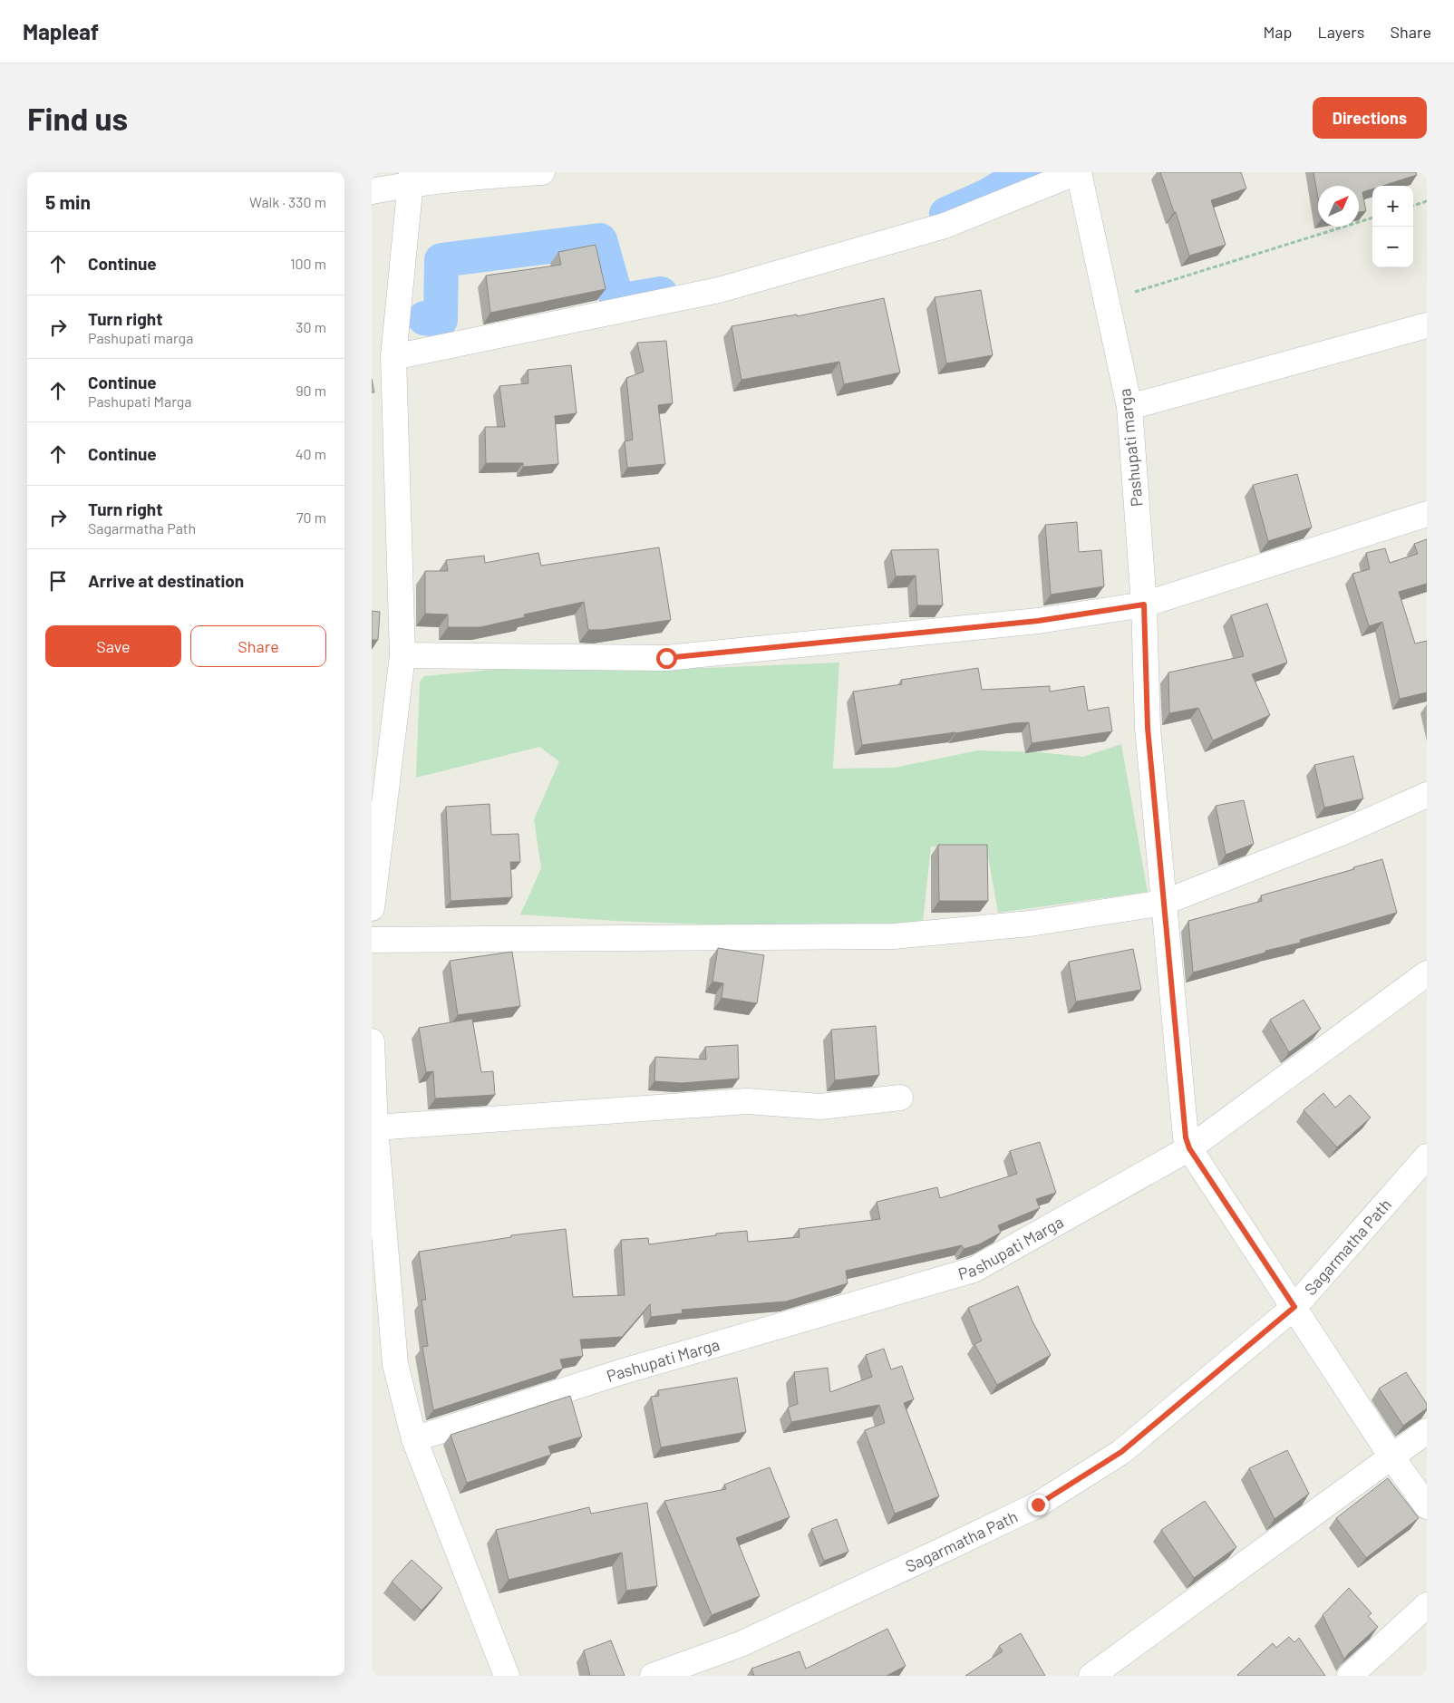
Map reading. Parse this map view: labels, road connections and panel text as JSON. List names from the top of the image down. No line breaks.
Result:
{"streets":{"street":["Pashupati marga","Pashupati Marga","Sagarmatha Path"]},"north":"top right","page":{"header":"Mapleaf","nav":["Map","Layers","Share"],"buttons":["Directions",["Save","Share"]],"title":"Find us","heading":["5 min","Walk · 330 m"],"map_buttons":["+","−"],"list":[["Continue","100 m"],["Turn right","Pashupati marga","30 m"],["Continue","Pashupati Marga","90 m"],["Continue","40 m"],["Turn right","Sagarmatha Path","70 m"],"Arrive at destination"]}}
